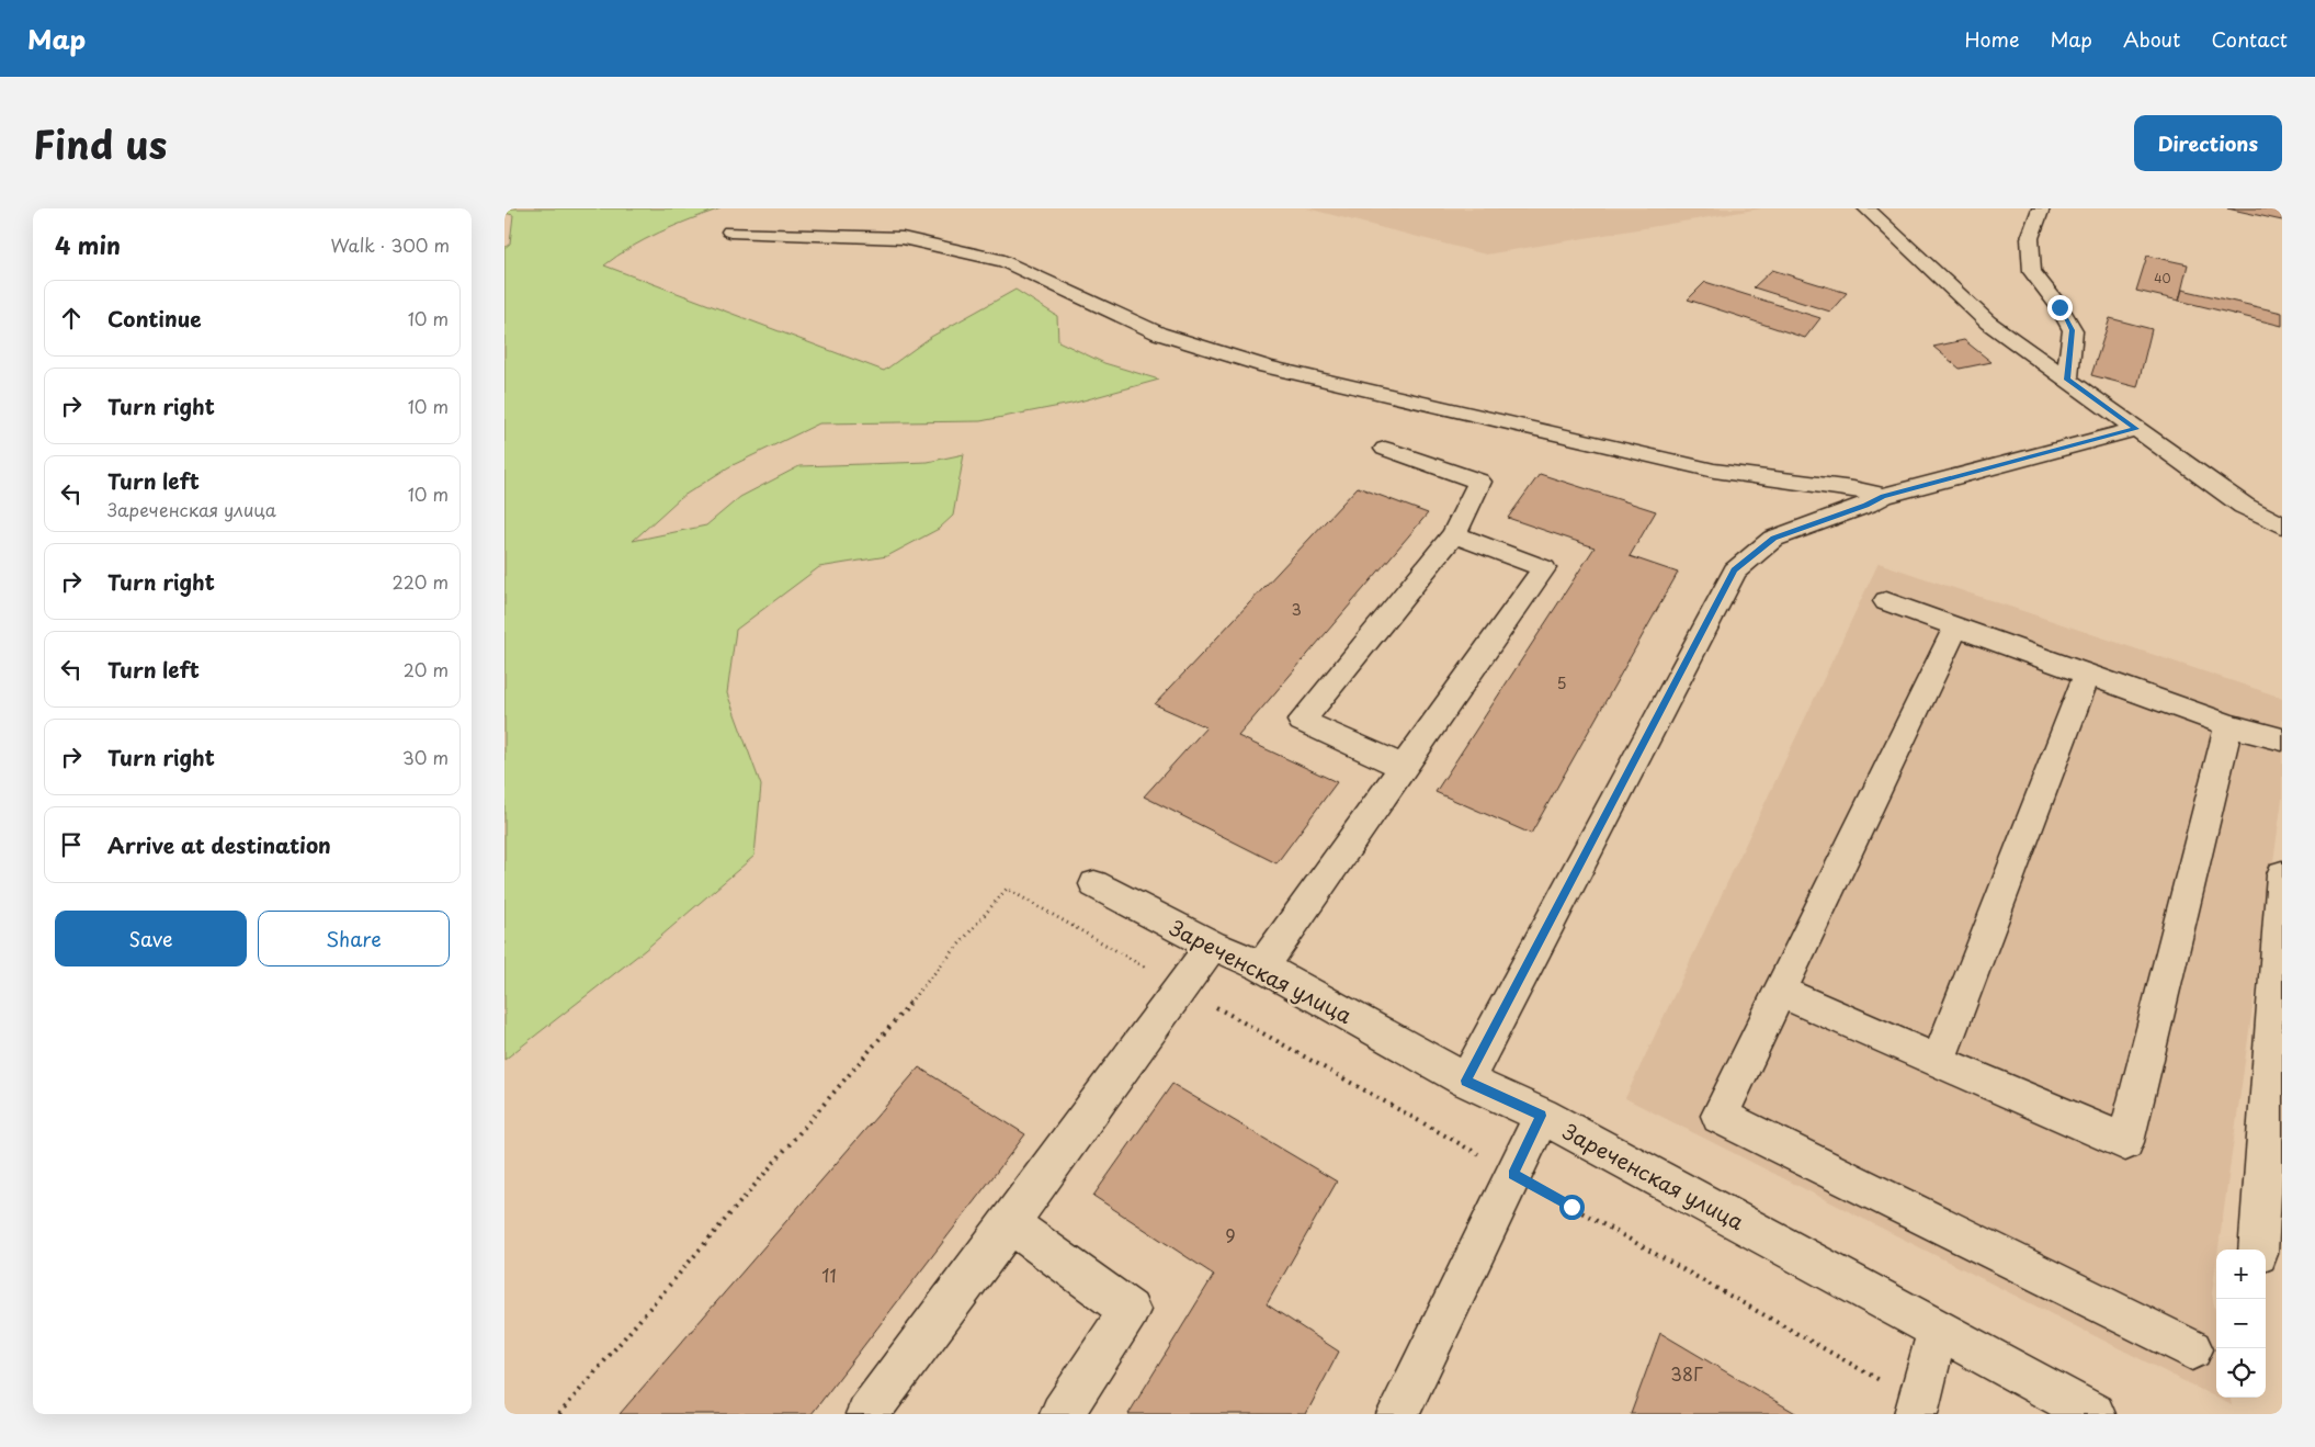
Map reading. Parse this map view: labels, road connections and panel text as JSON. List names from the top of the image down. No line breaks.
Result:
{"streets":{"street":["Зареченская улица"]},"house_numbers":["40","3","5","9","11","38Г"],"page":{"header":"Map","nav":["Home","Map","About","Contact"],"title":"Find us","buttons":["Directions",["Save","Share"]],"heading":["4 min","Walk · 300 m"],"list":[["Continue","10 m"],["Turn right","10 m"],["Turn left","Зареченская улица","10 m"],["Turn right","220 m"],["Turn left","20 m"],["Turn right","30 m"],"Arrive at destination"],"map_buttons":["+","−"]}}
